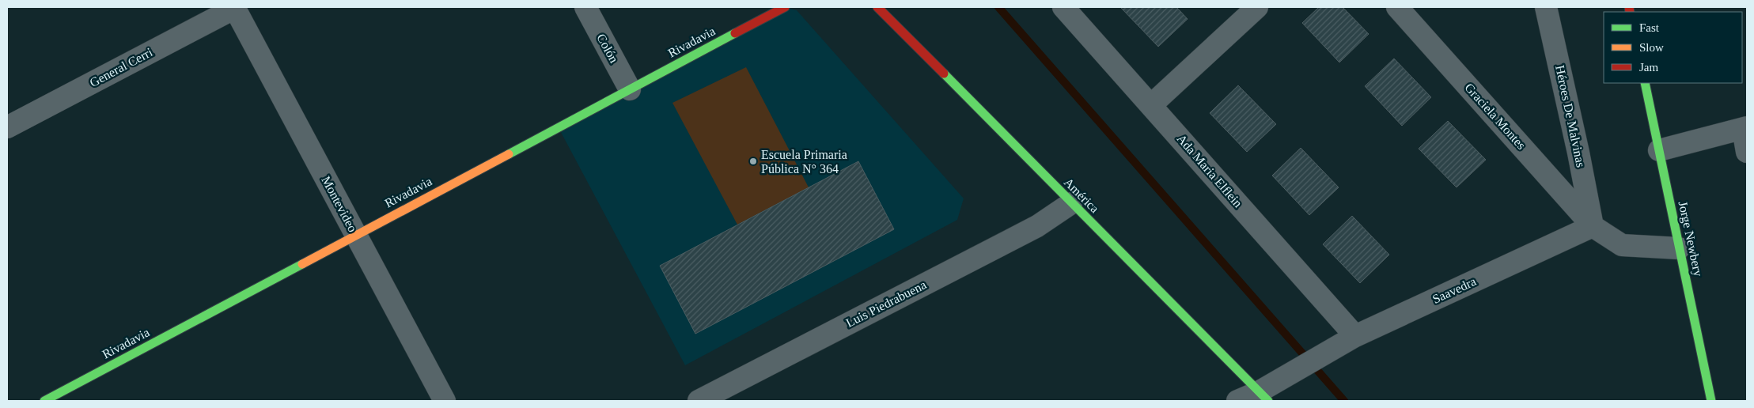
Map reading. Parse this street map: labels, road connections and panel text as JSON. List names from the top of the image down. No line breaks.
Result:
{"streets":{"street":["Rivadavia","Colón","General Cerri","Graciela Montes","Héroes De Malvinas","Ada Maria Elflein","América","Montevideo","Jorge Newbery","Saavedra","Luis Piedrabuena"]},"crossings":[["Rivadavia","Colón"],["Rivadavia","Montevideo"],["General Cerri","Montevideo"],["Graciela Montes","Héroes De Malvinas"],["Graciela Montes","Saavedra"],["Héroes De Malvinas","Saavedra"],["Ada Maria Elflein","Saavedra"],["América","Saavedra"],["América","Luis Piedrabuena"]],"places":["Escuela Primaria Pública N° 364"],"legend":["Fast","Slow","Jam"]}
